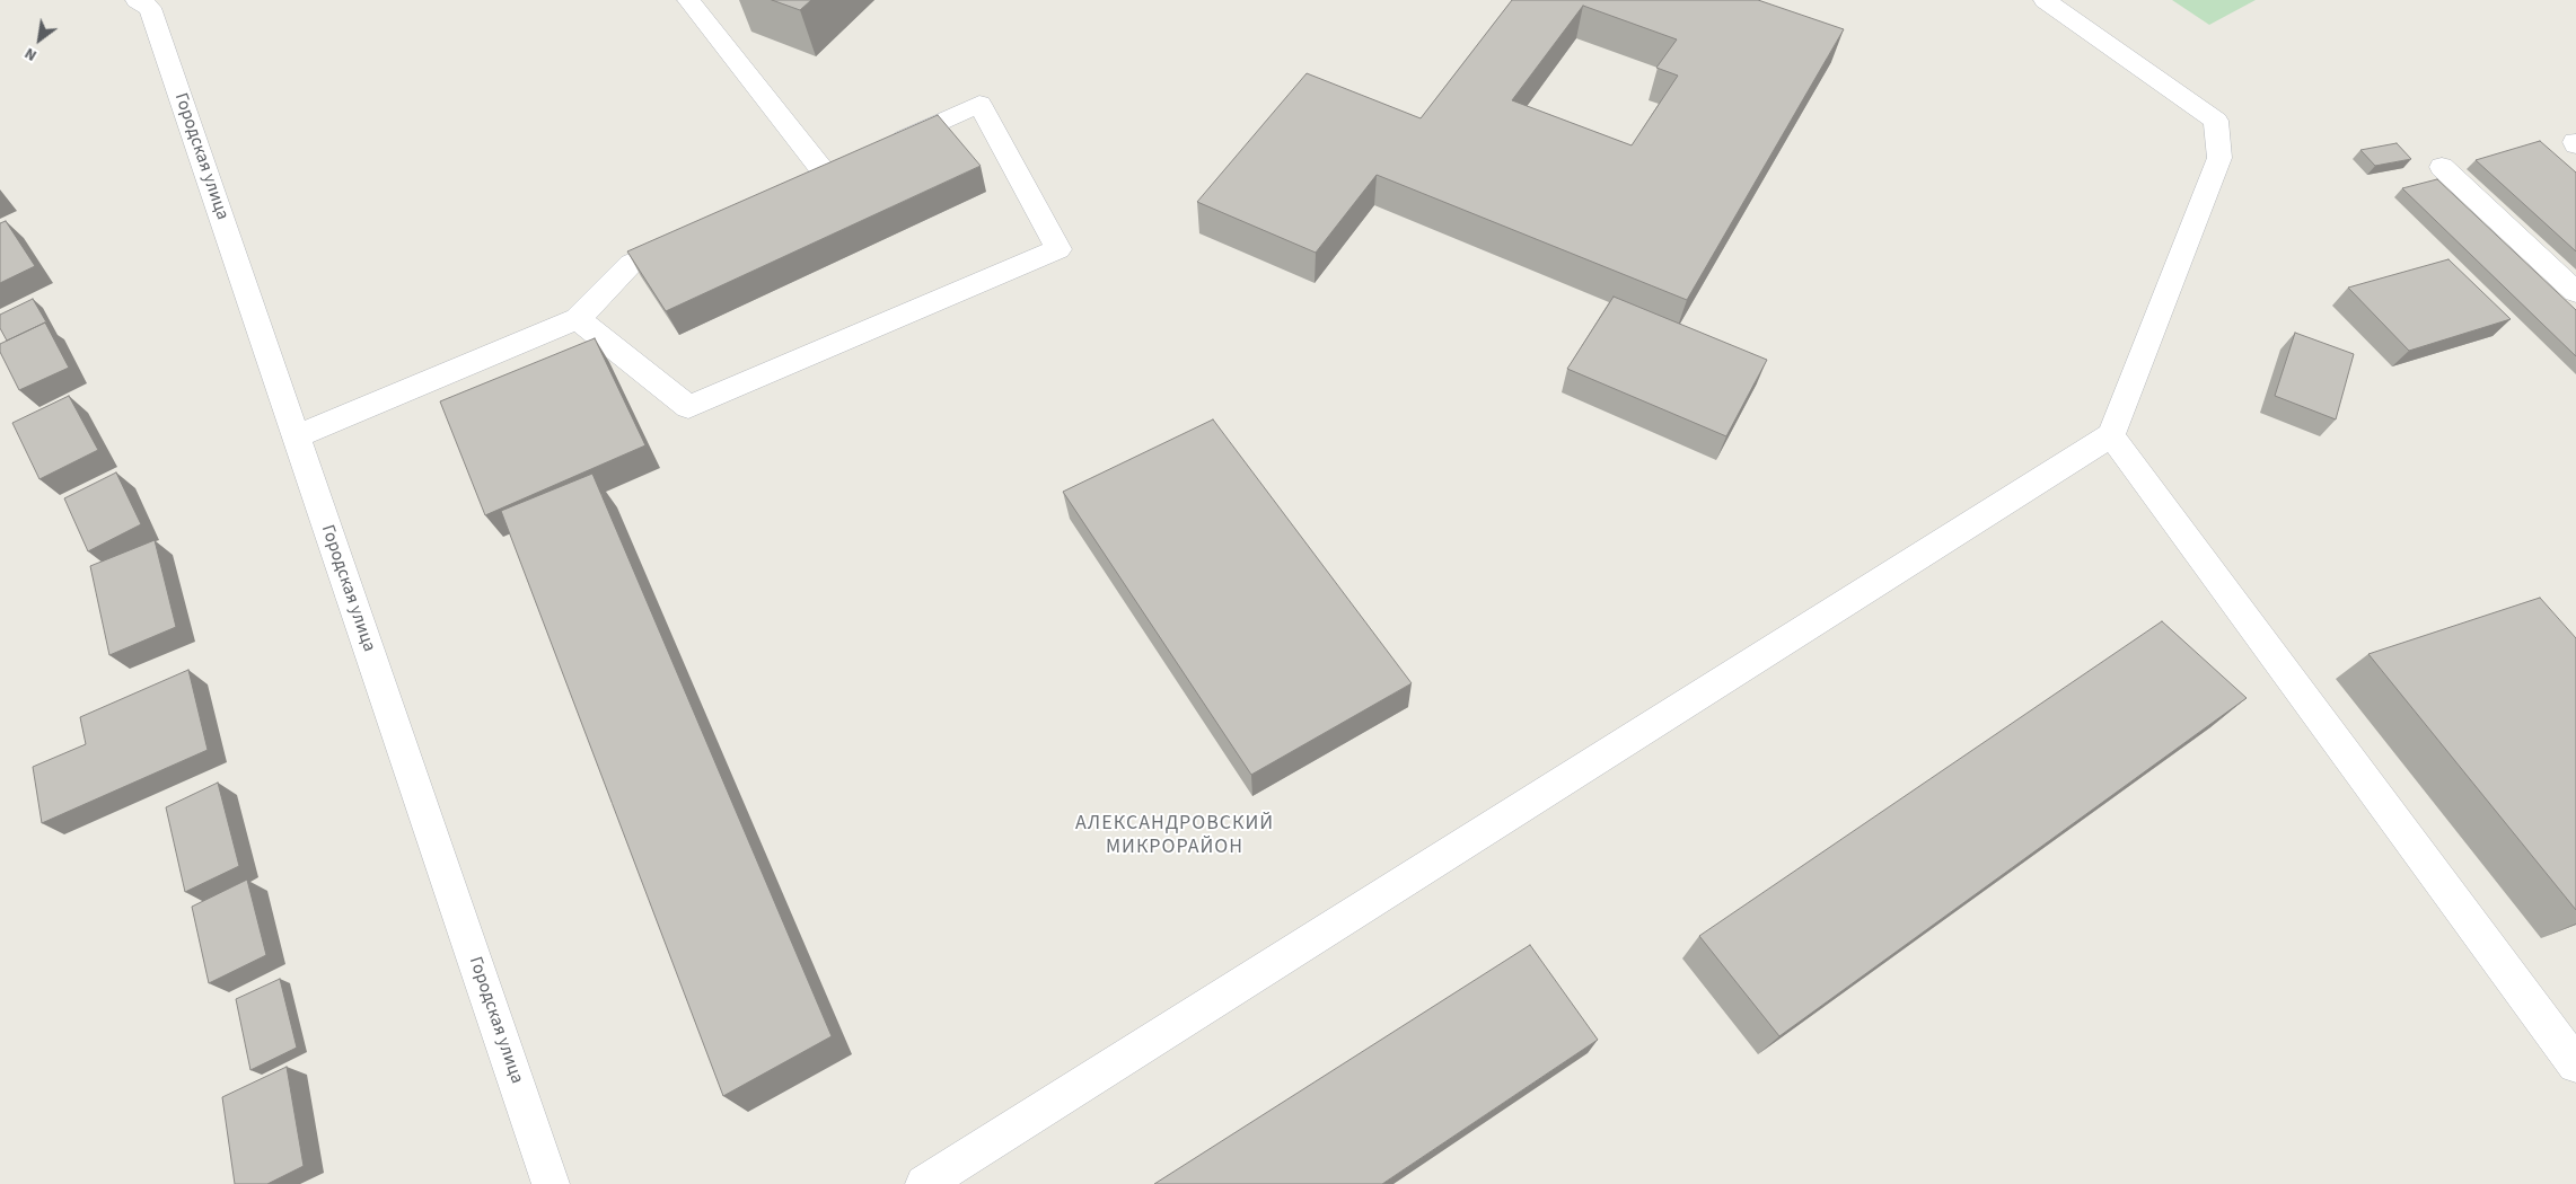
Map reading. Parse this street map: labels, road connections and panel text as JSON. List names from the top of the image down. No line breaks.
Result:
{"streets":{"street":["Городская улица"]},"districts":["АЛЕКСАНДРОВСКИЙ МИКРОРАЙОН"],"north":"bottom left"}
